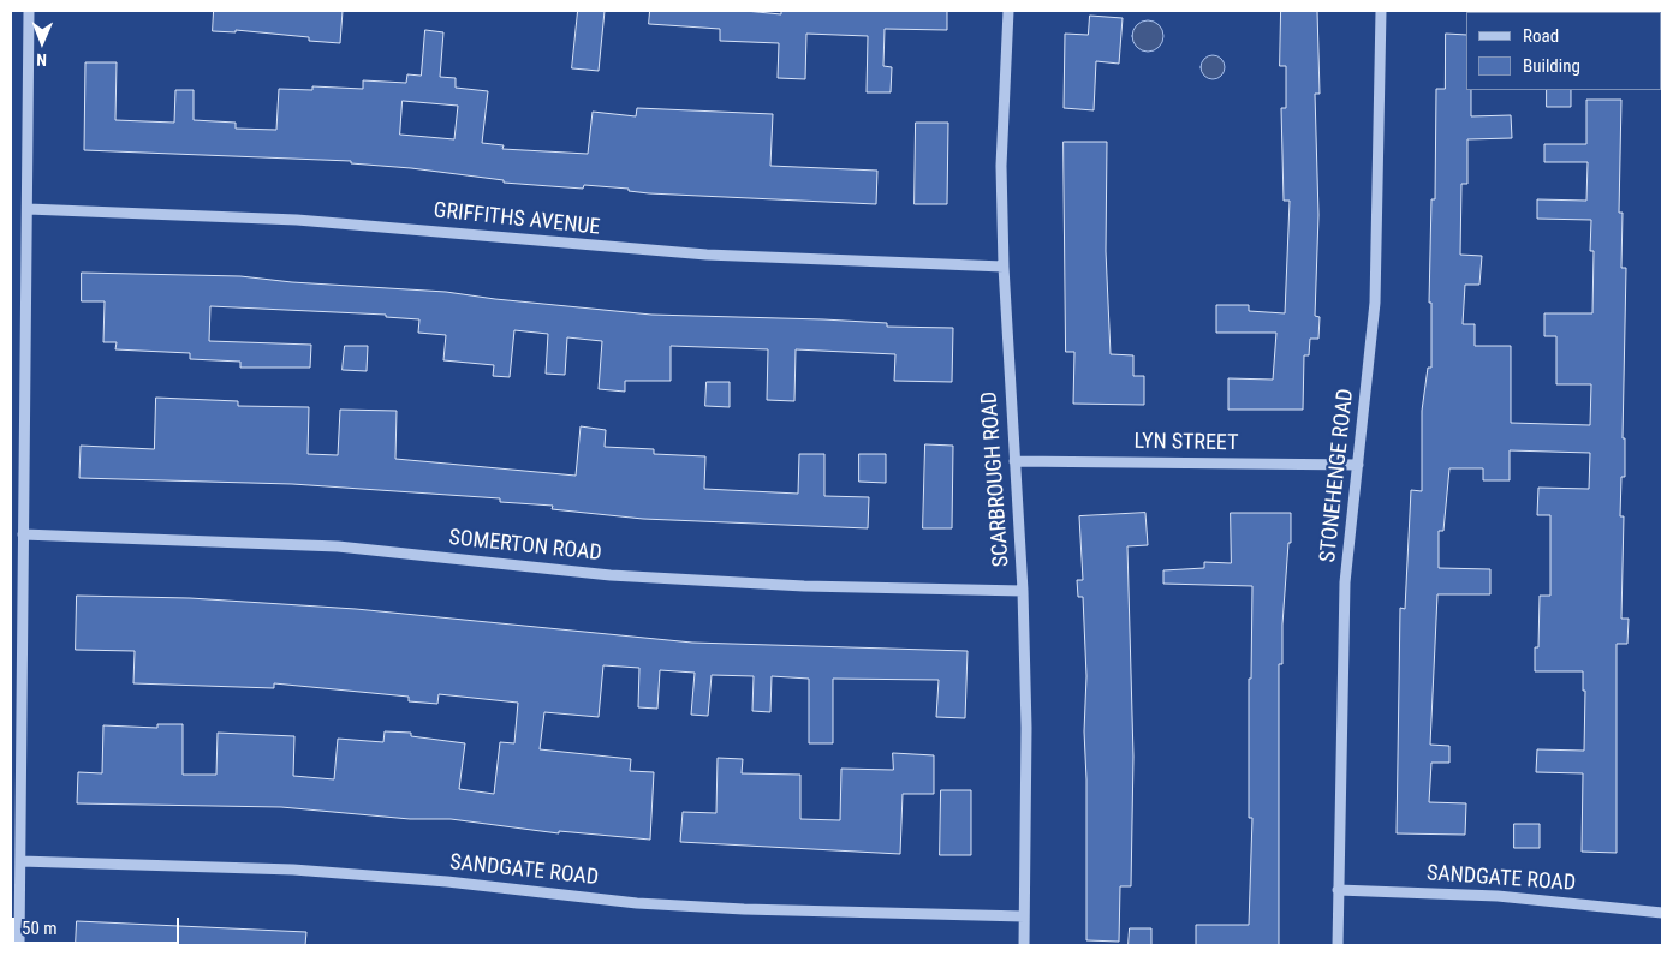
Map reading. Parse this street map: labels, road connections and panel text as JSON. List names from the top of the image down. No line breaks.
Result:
{"streets":{"street":["GRIFFITHS AVENUE","LYN STREET","STONEHENGE ROAD","SCARBROUGH ROAD","SOMERTON ROAD","SANDGATE ROAD"]},"crossings":[["GRIFFITHS AVENUE","SCARBROUGH ROAD"],["LYN STREET","STONEHENGE ROAD"],["LYN STREET","SCARBROUGH ROAD"],["STONEHENGE ROAD","SANDGATE ROAD"],["SCARBROUGH ROAD","SOMERTON ROAD"],["SCARBROUGH ROAD","SANDGATE ROAD"]],"legend":["Road","Building"],"scale_bar":"50 m","north":"bottom"}
